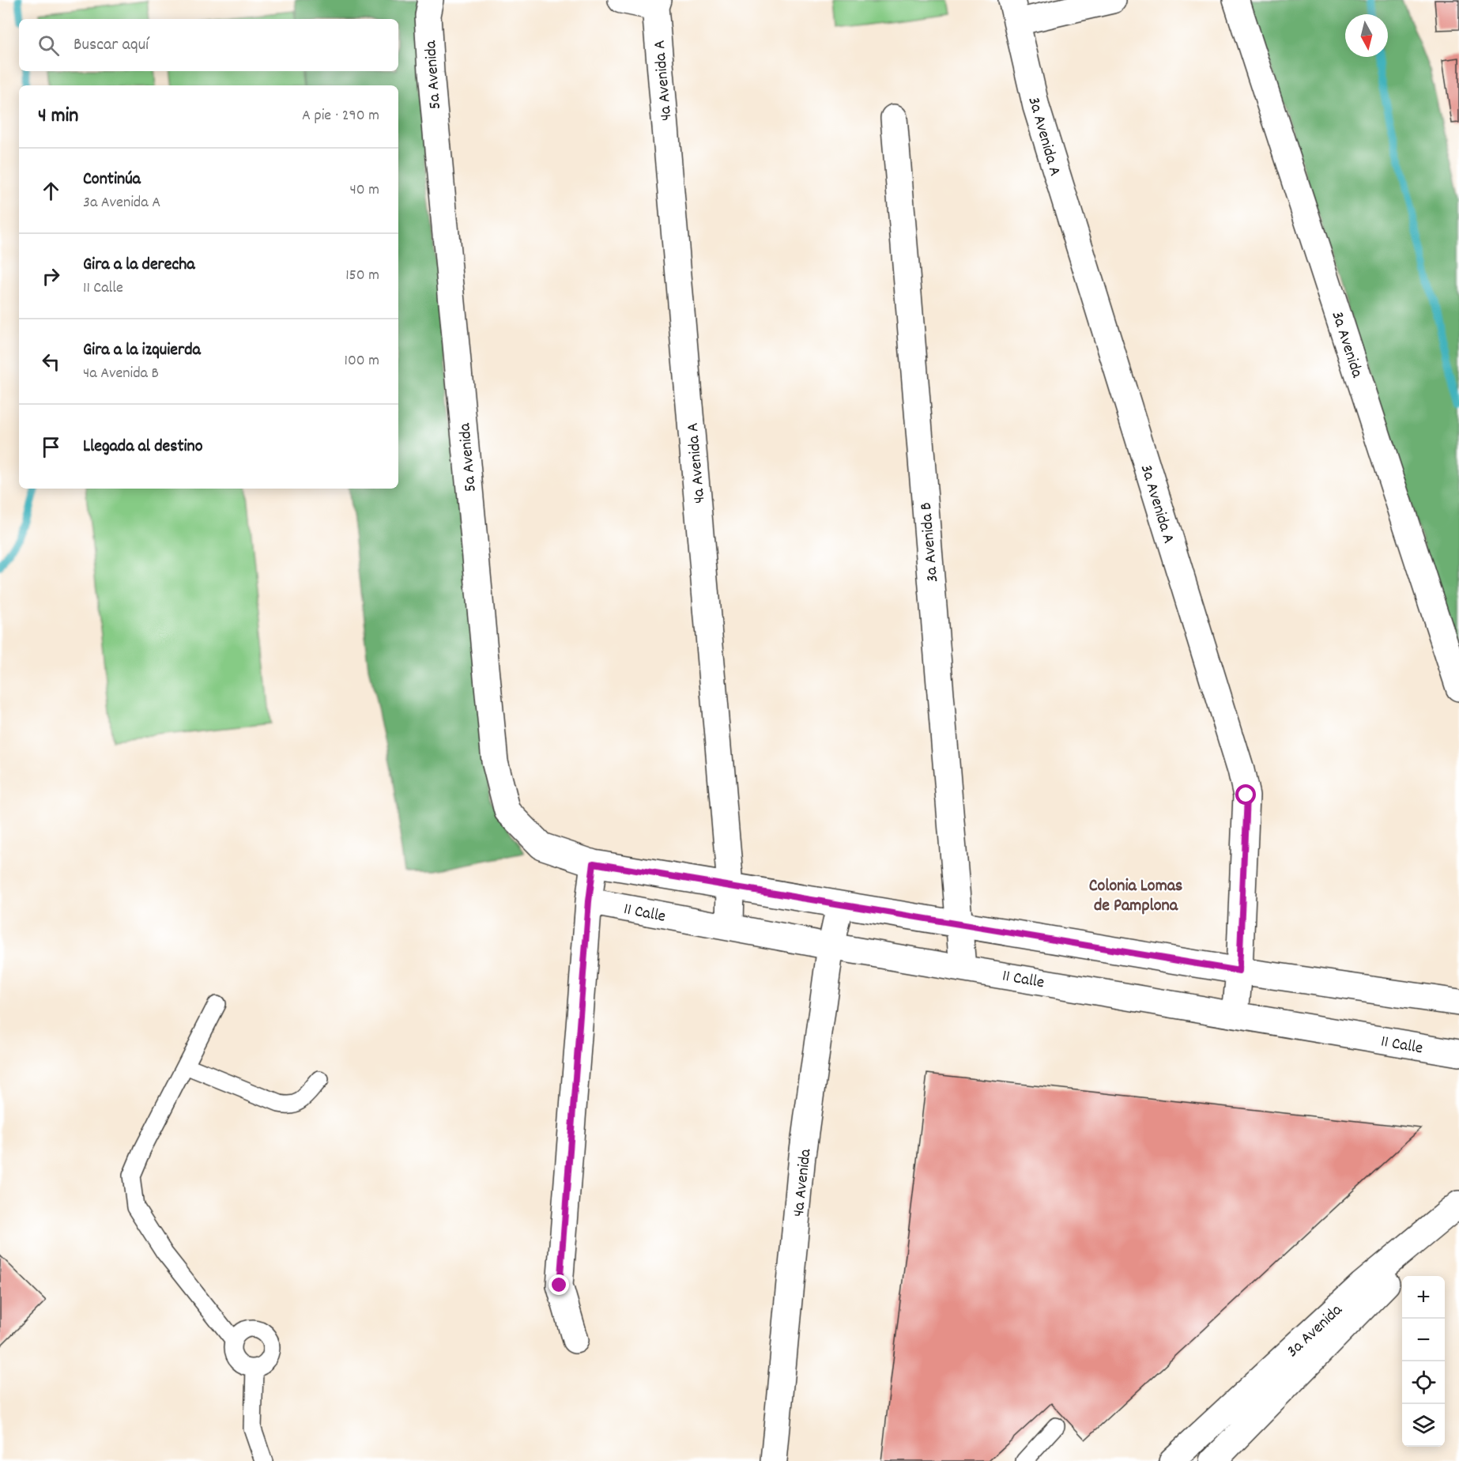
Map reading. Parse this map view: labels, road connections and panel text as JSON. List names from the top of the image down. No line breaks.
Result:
{"streets":{"street":["5a Avenida","4a Avenida A","3a Avenida A","3a Avenida","3a Avenida B","11 Calle","4a Avenida"]},"crossings":[["4a Avenida A","11 Calle"],["3a Avenida A","11 Calle"],["3a Avenida B","11 Calle"],["11 Calle","4a Avenida"]],"districts":["Colonia Lomas de Pamplona"],"north":"bottom","page":{"search":"Buscar aquí","heading":["4 min","A pie · 290 m"],"list":[["Continúa","3a Avenida A","40 m"],["Gira a la derecha","11 Calle","150 m"],["Gira a la izquierda","4a Avenida B","100 m"],"Llegada al destino"],"map_buttons":["+","−"]}}
